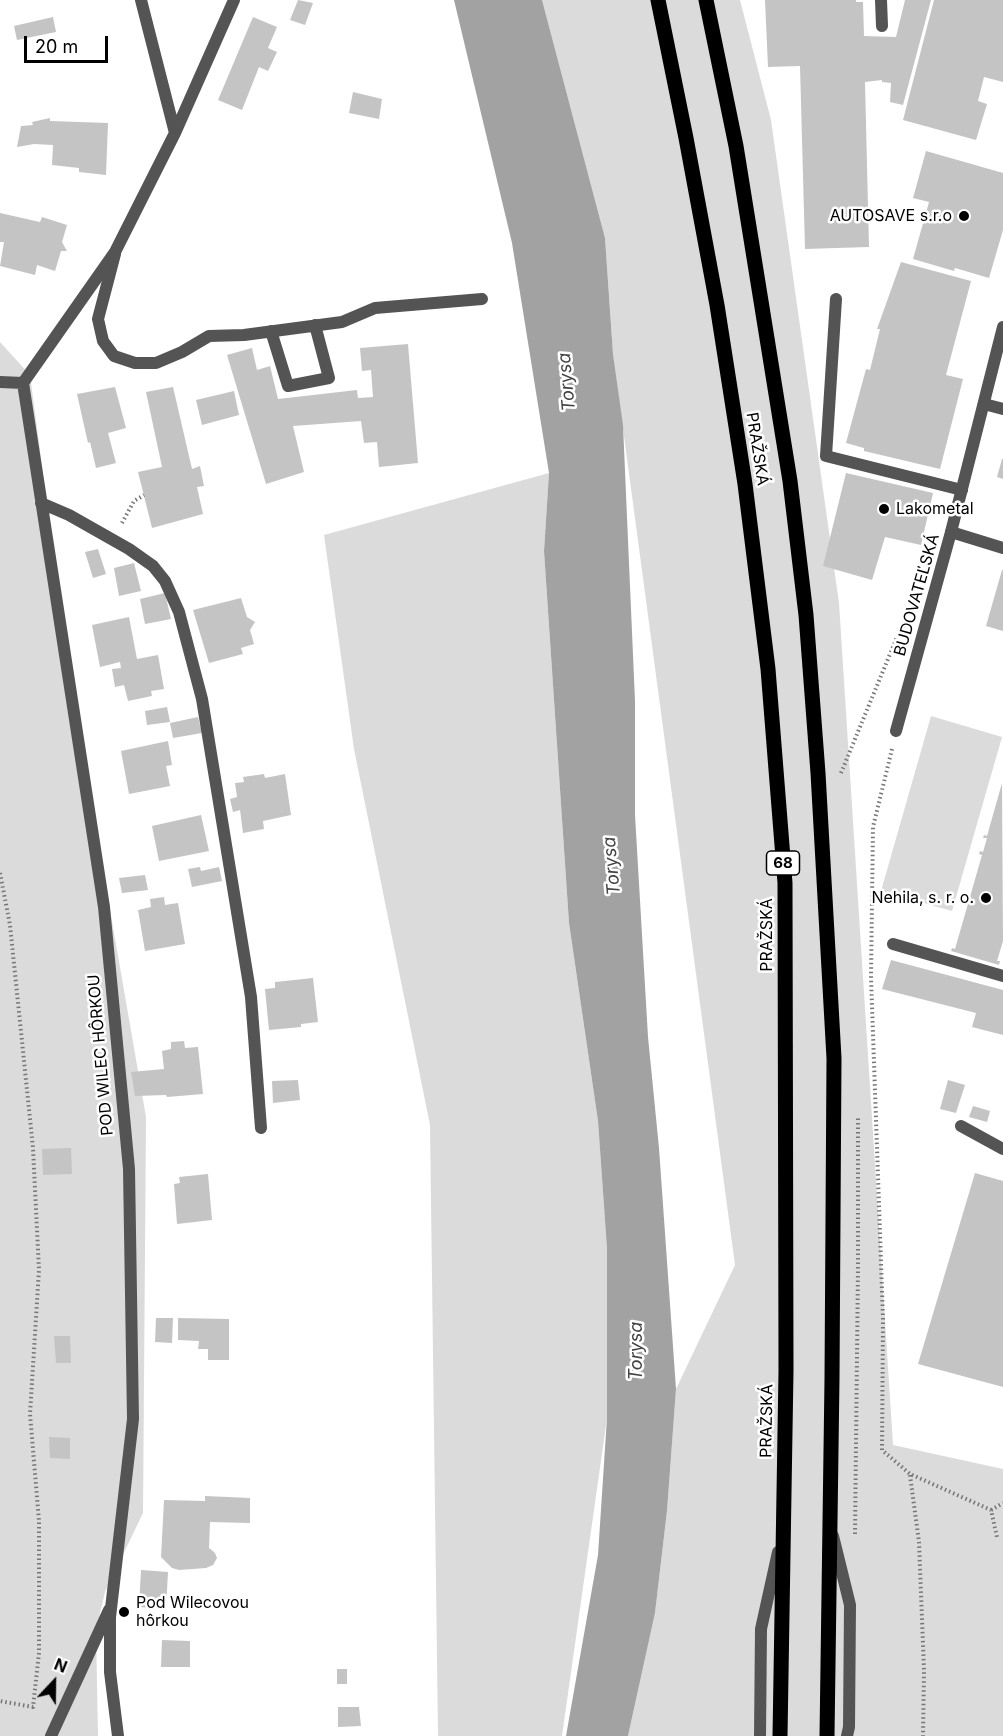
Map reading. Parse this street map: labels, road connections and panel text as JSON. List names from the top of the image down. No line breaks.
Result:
{"streets":{"main road":["PRAŽSKÁ","68"],"street":["BUDOVATEĽSKÁ","POD WILEC HÔRKOU"]},"water":["Torysa"],"places":["AUTOSAVE s.r.o","Lakometal","Nehila, s. r. o.","Pod Wilecovou hôrkou"],"scale_bar":"20 m","north":"top"}
